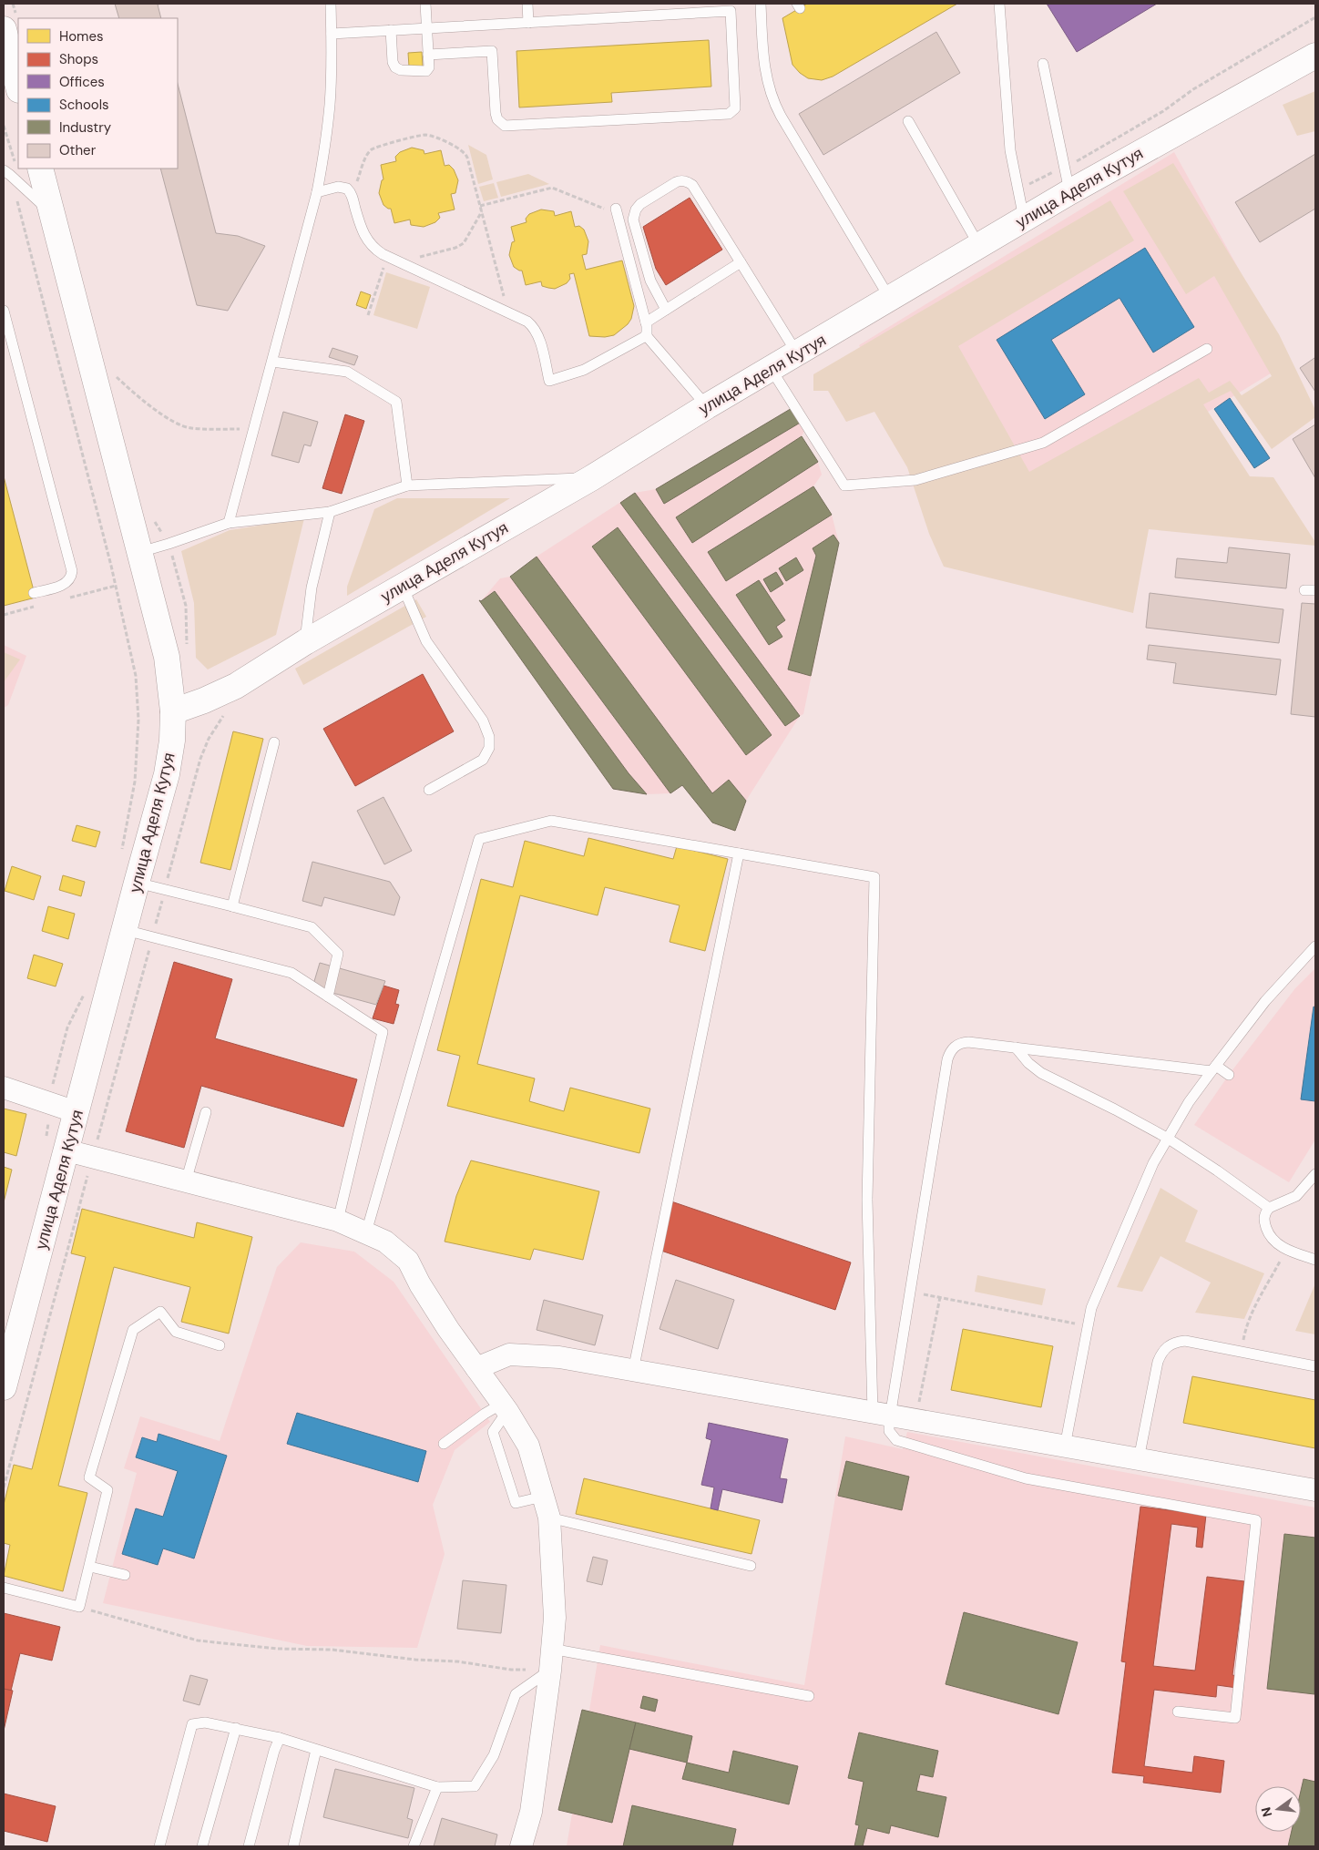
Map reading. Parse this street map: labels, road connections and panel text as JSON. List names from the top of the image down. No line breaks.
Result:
{"streets":{"street":["улица Аделя Кутуя"]},"legend":["Homes","Shops","Offices","Schools","Industry","Other"],"north":"left"}
